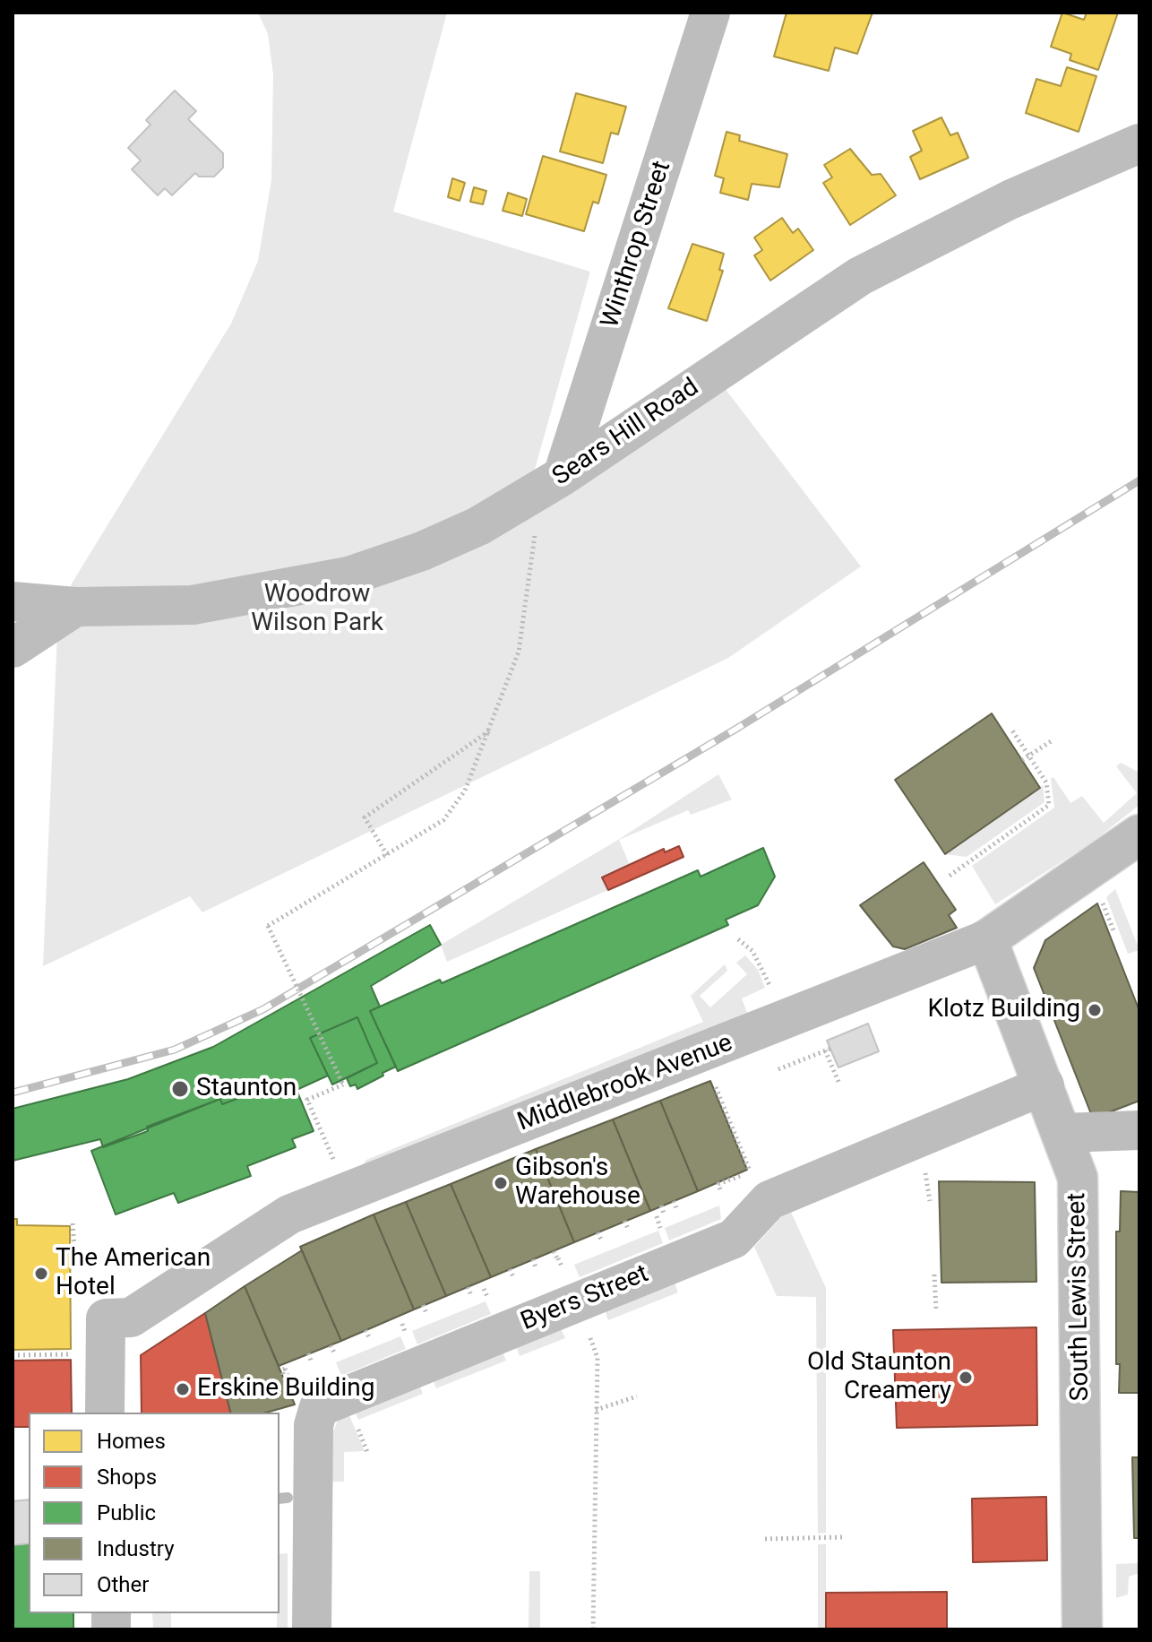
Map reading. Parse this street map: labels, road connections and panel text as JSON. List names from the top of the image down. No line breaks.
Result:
{"streets":{"street":["Winthrop Street","Sears Hill Road","Middlebrook Avenue","South Lewis Street","Byers Street"]},"crossings":[["Winthrop Street","Sears Hill Road"],["Middlebrook Avenue","South Lewis Street"],["South Lewis Street","Byers Street"]],"parks":["Woodrow Wilson Park"],"places":["Klotz Building","Staunton","Gibson's Warehouse","The American Hotel","Old Staunton Creamery","Erskine Building"],"legend":["Homes","Shops","Public","Industry","Other"]}
